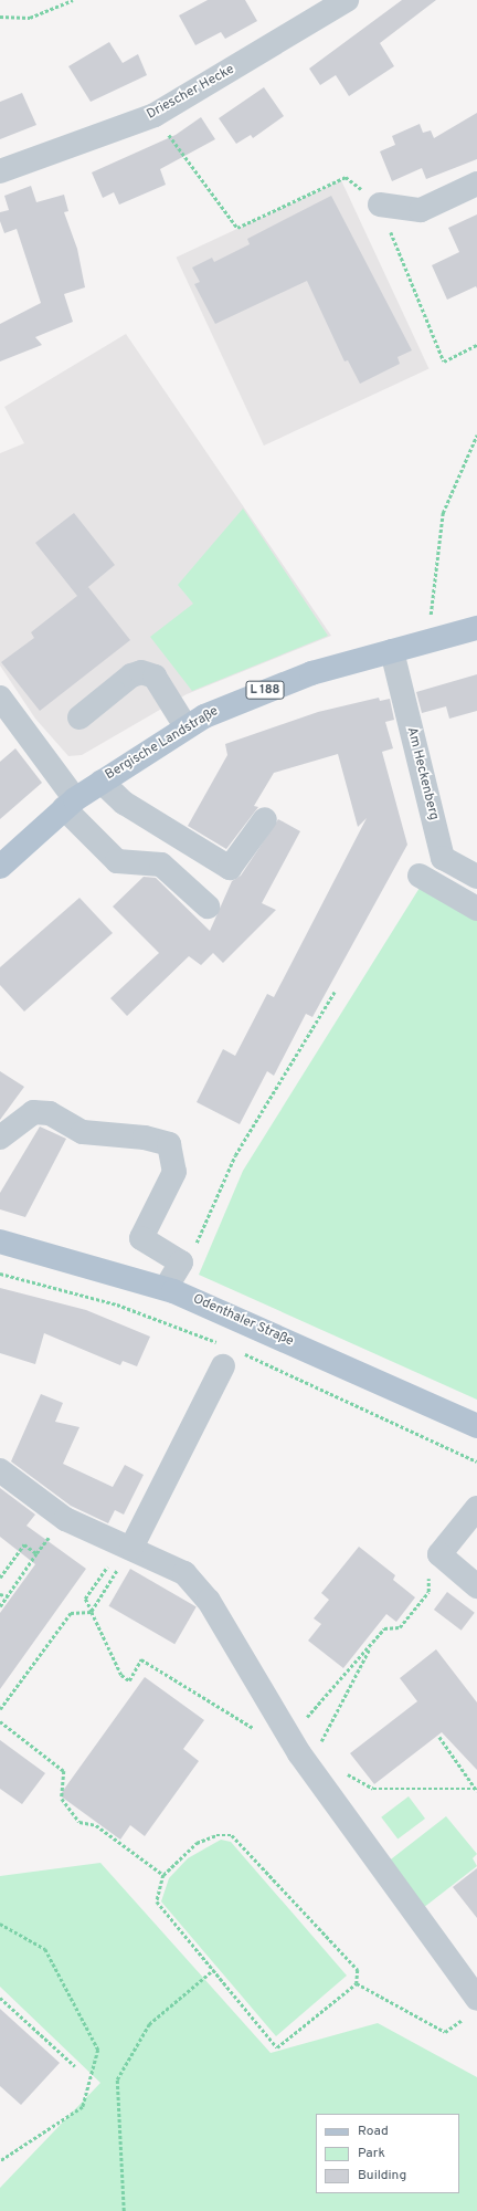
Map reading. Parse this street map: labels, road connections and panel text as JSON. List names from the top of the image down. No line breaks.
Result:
{"streets":{"main road":["L 188","Bergische Landstraße","Odenthaler Straße"],"street":["Driescher Hecke","Am Heckenberg"]},"crossings":[["Bergische Landstraße","Am Heckenberg"]],"legend":["Road","Park","Building"]}
